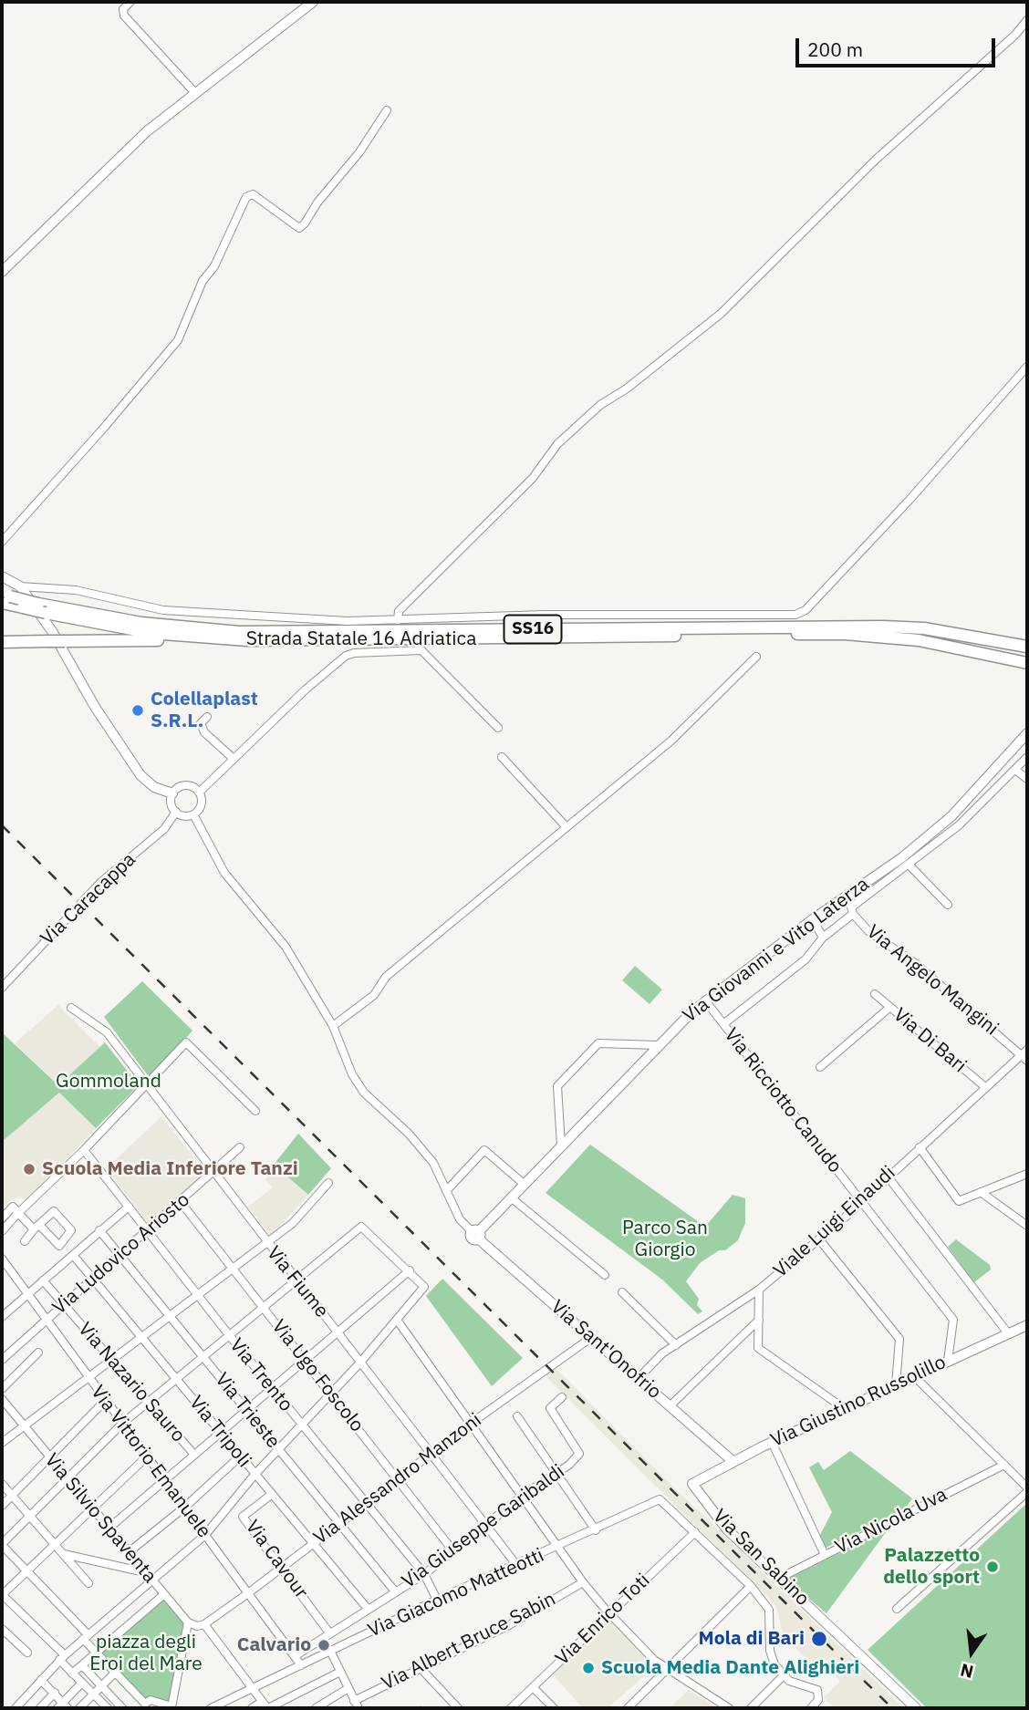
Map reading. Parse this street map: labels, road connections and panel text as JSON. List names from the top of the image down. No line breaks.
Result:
{"streets":{"highway":["SS16","Strada Statale 16 Adriatica"],"street":["Via Caracappa","Via Giovanni e Vito Laterza","Via Angelo Mangini","Via Di Bari","Via Ricciotto Canudo","Viale Luigi Einaudi","Via Ludovico Ariosto","Via Fiume","Via Sant'Onofrio","Via Trento","Via Ugo Foscolo","Via Nazario Sauro","Via Giustino Russolillo","Via Trieste","Via Tripoli","Via Vittorio Emanuele","Via Alessandro Manzoni","Via Silvio Spaventa","Via Nicola Uva","Via Giuseppe Garibaldi","Via San Sabino","Via Cavour","Via Giacomo Matteotti","Via Enrico Toti","Via Albert Bruce Sabin"]},"crossings":[["Via Giovanni e Vito Laterza","Via Angelo Mangini"],["Via Giovanni e Vito Laterza","Via Ricciotto Canudo"],["Via Giovanni e Vito Laterza","Via Sant'Onofrio"],["Via Angelo Mangini","Viale Luigi Einaudi"],["Via Di Bari","Viale Luigi Einaudi"],["Via Ricciotto Canudo","Viale Luigi Einaudi"],["Via Ricciotto Canudo","Via Giustino Russolillo"],["Viale Luigi Einaudi","Via Sant'Onofrio"],["Via Ludovico Ariosto","Via Fiume"],["Via Ludovico Ariosto","Via Trento"],["Via Ludovico Ariosto","Via Ugo Foscolo"],["Via Ludovico Ariosto","Via Nazario Sauro"],["Via Ludovico Ariosto","Via Trieste"],["Via Ludovico Ariosto","Via Tripoli"],["Via Ludovico Ariosto","Via Vittorio Emanuele"],["Via Fiume","Via Alessandro Manzoni"],["Via Fiume","Via Giuseppe Garibaldi"],["Via Fiume","Via Giacomo Matteotti"],["Via Sant'Onofrio","Via Giustino Russolillo"],["Via Sant'Onofrio","Via Alessandro Manzoni"],["Via Trento","Via Alessandro Manzoni"],["Via Trento","Via Giuseppe Garibaldi"],["Via Trento","Via Giacomo Matteotti"],["Via Ugo Foscolo","Via Alessandro Manzoni"],["Via Ugo Foscolo","Via Giuseppe Garibaldi"],["Via Giustino Russolillo","Via San Sabino"],["Via Trieste","Via Alessandro Manzoni"],["Via Trieste","Via Giuseppe Garibaldi"],["Via Tripoli","Via Alessandro Manzoni"],["Via Tripoli","Via Giuseppe Garibaldi"],["Via Tripoli","Via Cavour"],["Via Vittorio Emanuele","Via Alessandro Manzoni"],["Via Vittorio Emanuele","Via Giuseppe Garibaldi"],["Via Vittorio Emanuele","Via Giacomo Matteotti"],["Via Alessandro Manzoni","Via Cavour"],["Via Nicola Uva","Via San Sabino"],["Via Giuseppe Garibaldi","Via Cavour"],["Via Giacomo Matteotti","Via Enrico Toti"]],"parks":["Gommoland","Parco San Giorgio","piazza degli Eroi del Mare"],"places":["Colellaplast S.R.L.","Scuola Media Inferiore Tanzi","Palazzetto dello sport","Mola di Bari","Calvario","Scuola Media Dante Alighieri"],"scale_bar":"200 m","north":"bottom"}
